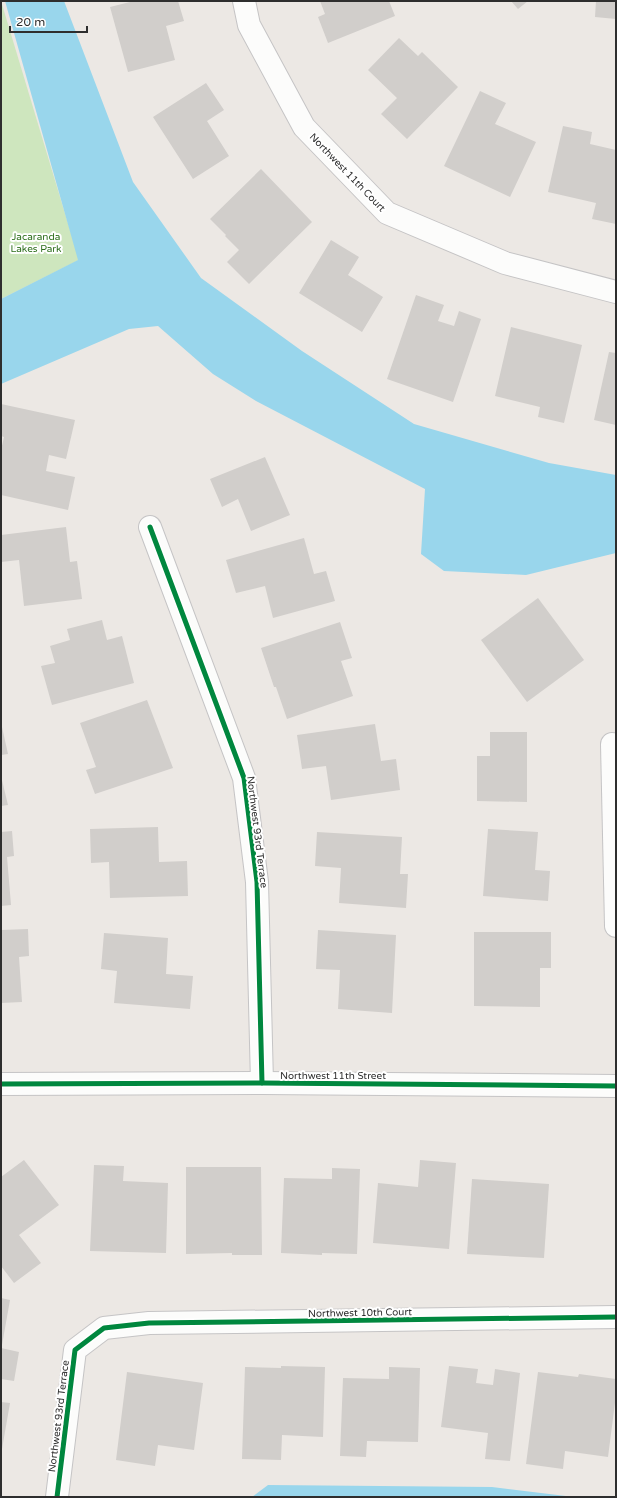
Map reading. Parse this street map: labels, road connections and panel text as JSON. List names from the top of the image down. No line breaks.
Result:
{"streets":{"street":["Northwest 11th Court","Northwest 93rd Terrace","Northwest 11th Street","Northwest 10th Court"]},"crossings":[["Northwest 93rd Terrace","Northwest 11th Street"],["Northwest 93rd Terrace","Northwest 10th Court"]],"parks":["Jacaranda Lakes Park"],"scale_bar":"20 m"}
